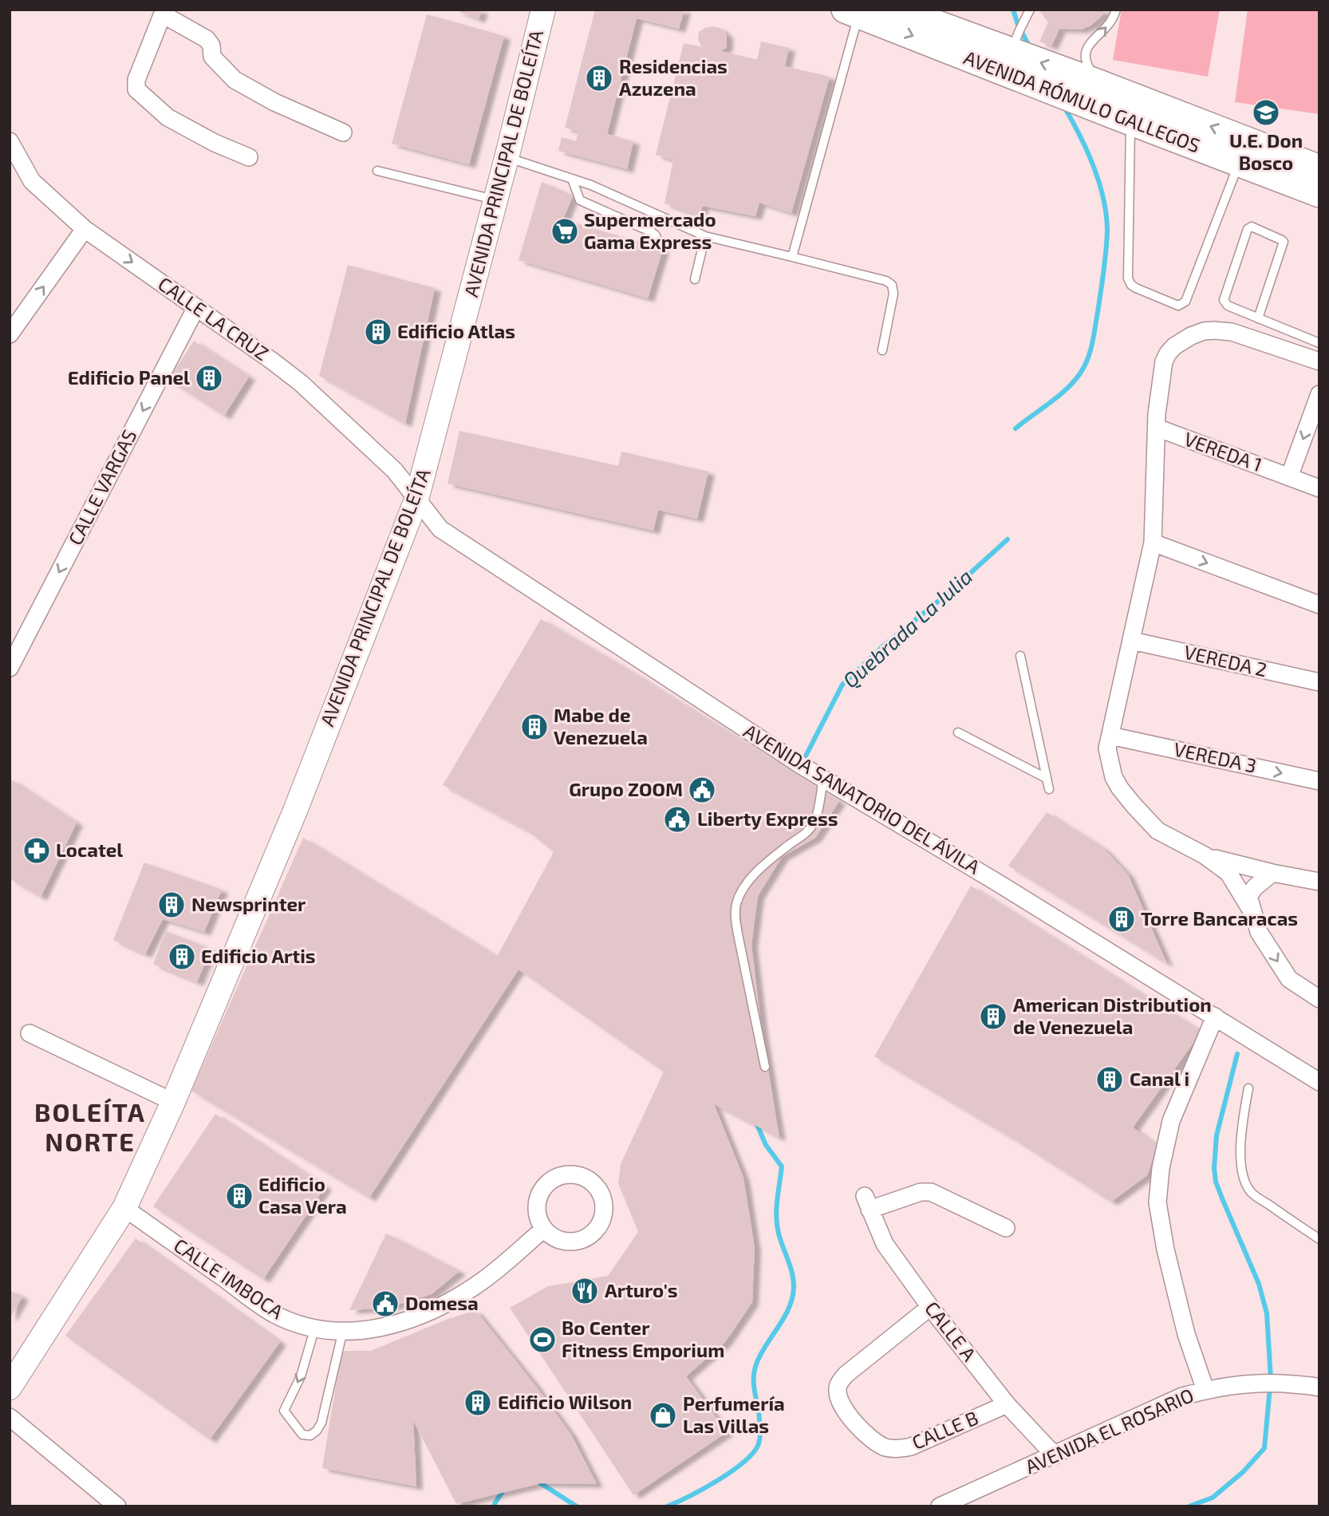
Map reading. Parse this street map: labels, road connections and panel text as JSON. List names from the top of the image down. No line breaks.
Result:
{"streets":{"main road":["AVENIDA RÓMULO GALLEGOS"],"street":["AVENIDA PRINCIPAL DE BOLEÍTA","CALLE LA CRUZ","VEREDA 1","CALLE VARGAS","VEREDA 2","VEREDA 3","AVENIDA SANATORIO DEL ÁVILA","CALLE IMBOCA","CALLE A","CALLE B","AVENIDA EL ROSARIO"]},"crossings":[["AVENIDA PRINCIPAL DE BOLEÍTA","CALLE LA CRUZ"],["AVENIDA PRINCIPAL DE BOLEÍTA","AVENIDA SANATORIO DEL ÁVILA"],["AVENIDA PRINCIPAL DE BOLEÍTA","CALLE IMBOCA"],["CALLE LA CRUZ","CALLE VARGAS"],["CALLE LA CRUZ","AVENIDA SANATORIO DEL ÁVILA"],["CALLE A","CALLE B"],["CALLE A","AVENIDA EL ROSARIO"]],"one_way":["CALLE VARGAS"],"districts":["BOLEÍTA NORTE"],"water":["Quebrada La Julia"],"places":{"building":["Residencias Azuzena","Edificio Atlas","Edificio Panel","Mabe de Venezuela","Newsprinter","Torre Bancaracas","Edificio Artis","American Distribution de Venezuela","Canal i","Edificio Casa Vera","Edificio Wilson"],"school or university":["U.E. Don Bosco"],"supermarket":["Supermercado Gama Express"],"public building":["Grupo ZOOM","Liberty Express","Domesa"],"pharmacy":["Locatel"],"restaurant":["Arturo's"],"sports":["Bo Center Fitness Emporium"],"shop":["Perfumería Las Villas"]}}
